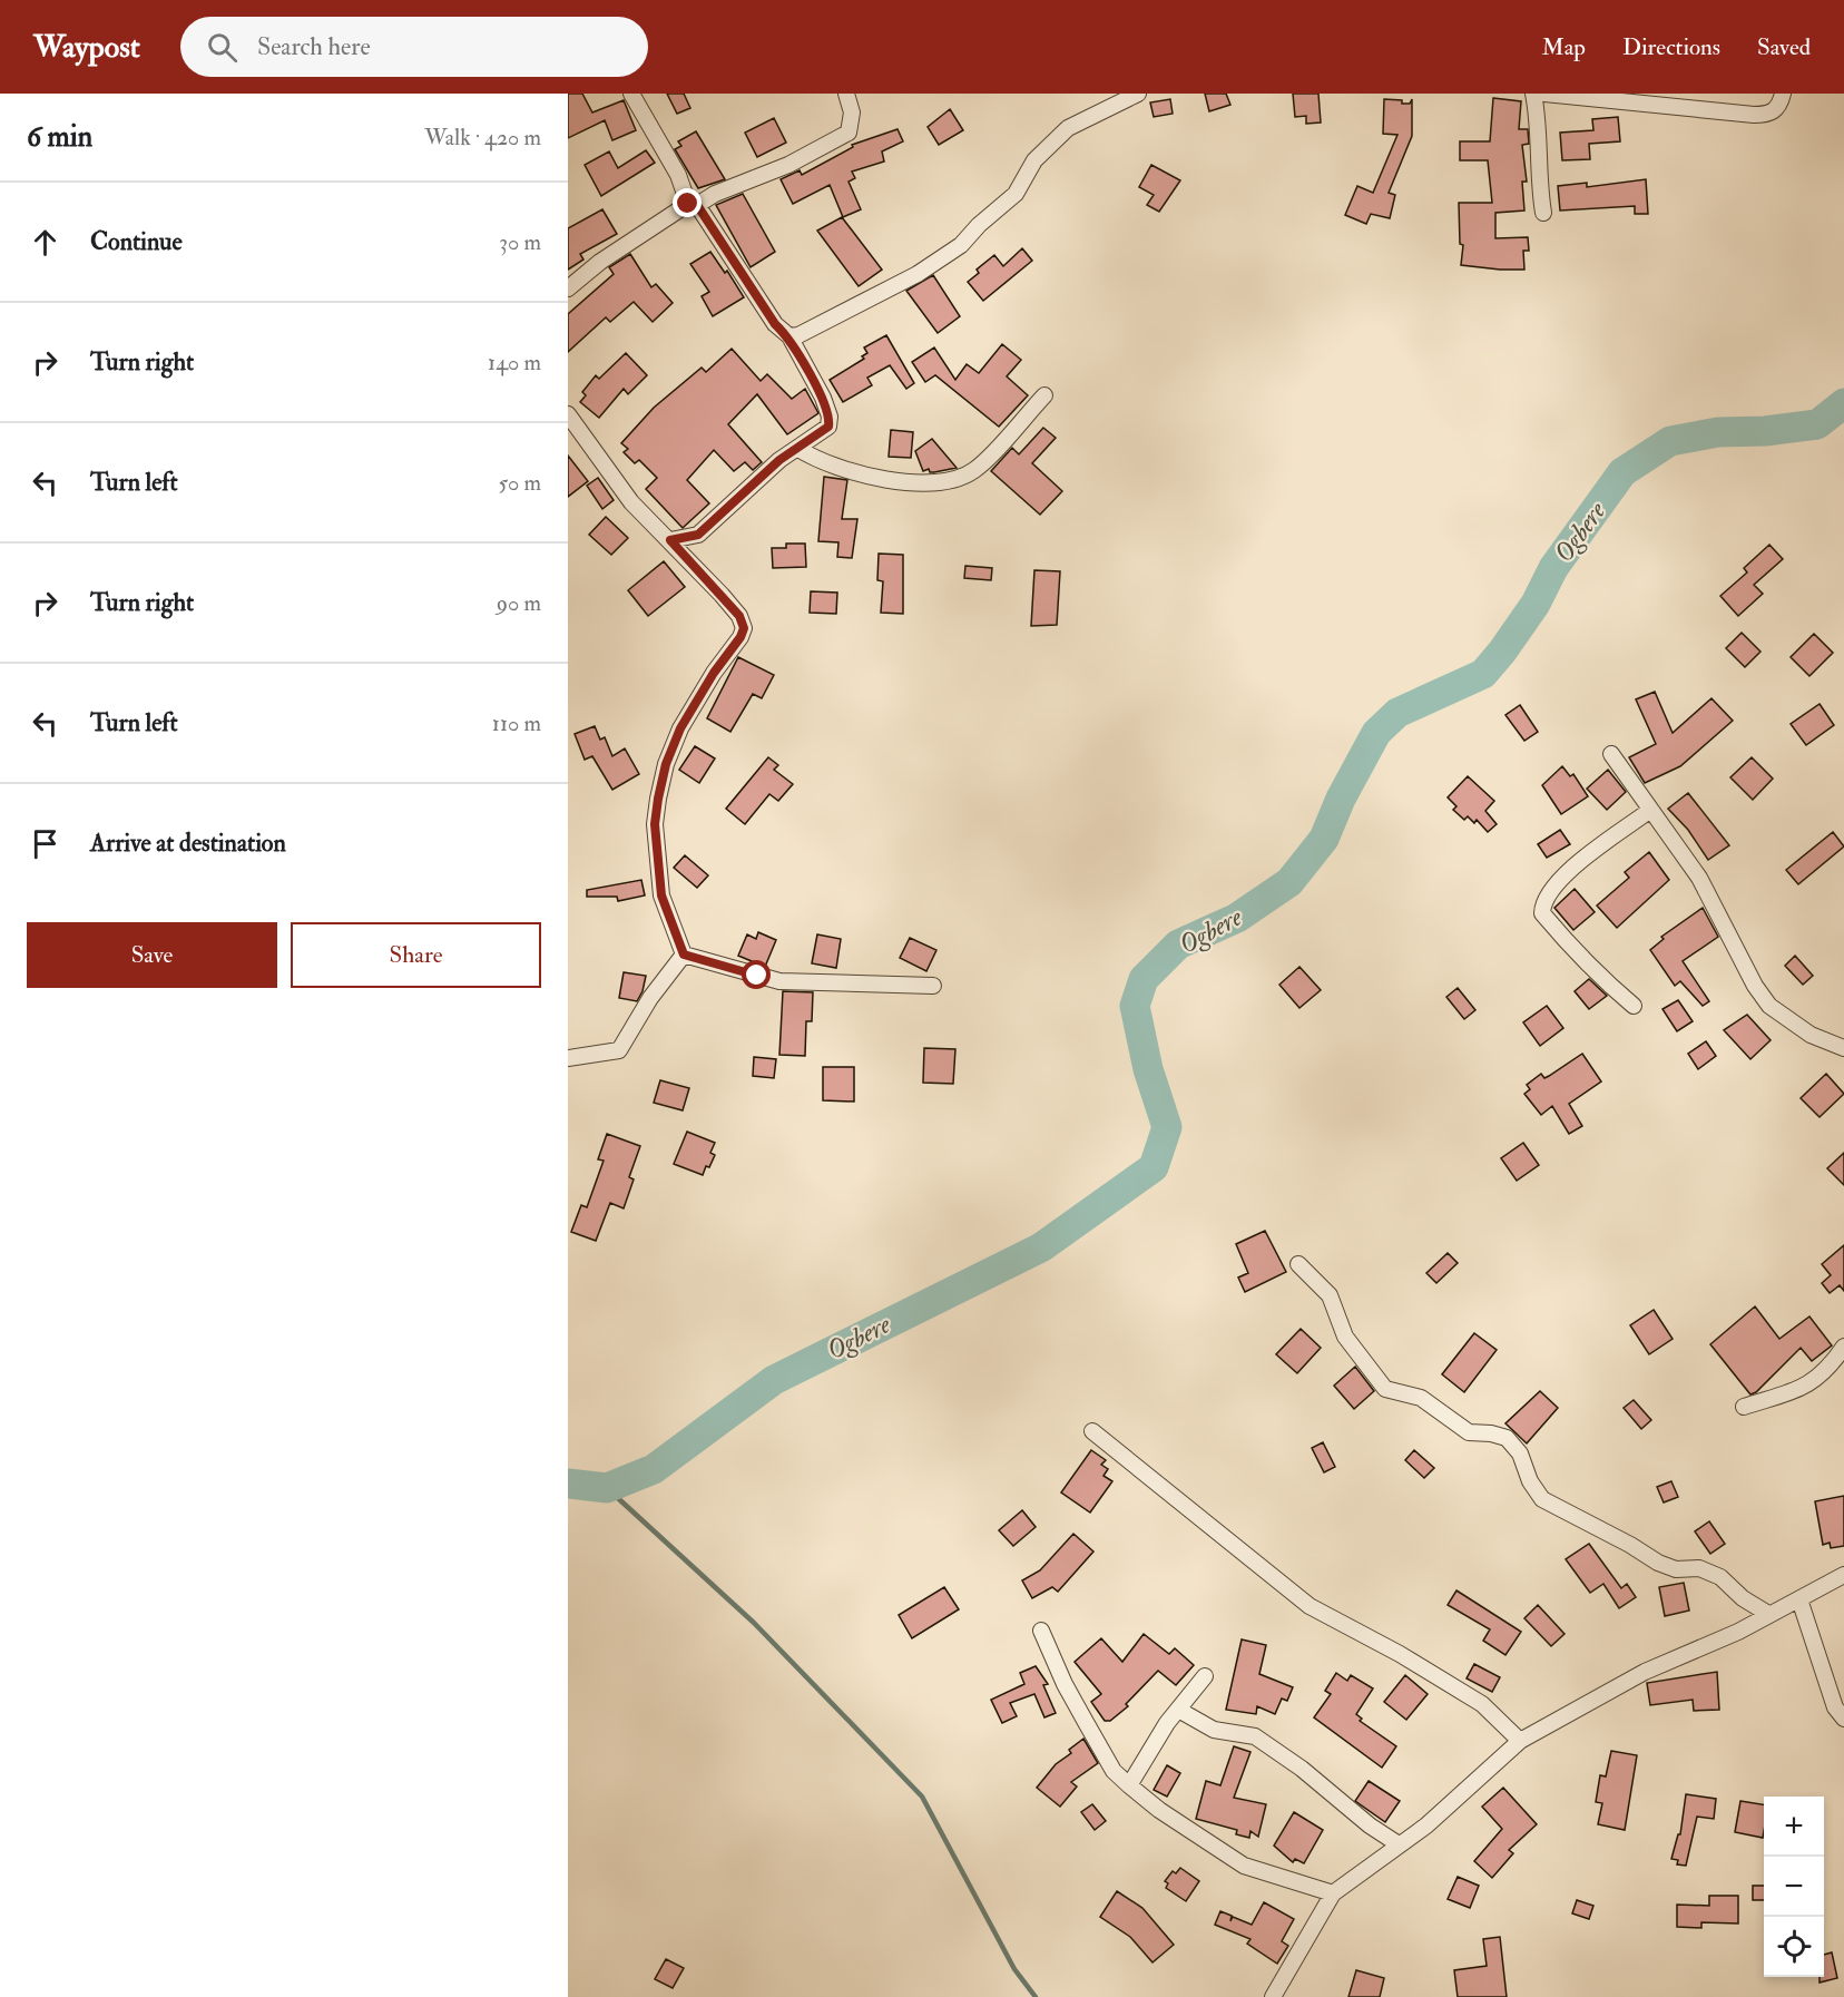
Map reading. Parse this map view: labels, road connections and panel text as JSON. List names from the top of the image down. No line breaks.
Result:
{"water":["Ogbere"],"page":{"header":"Waypost","search":"Search here","nav":["Map","Directions","Saved"],"heading":["6 min","Walk · 420 m"],"list":[["Continue","30 m"],["Turn right","140 m"],["Turn left","50 m"],["Turn right","90 m"],["Turn left","110 m"],"Arrive at destination"],"buttons":["Save","Share"],"map_buttons":["+","−"]}}
